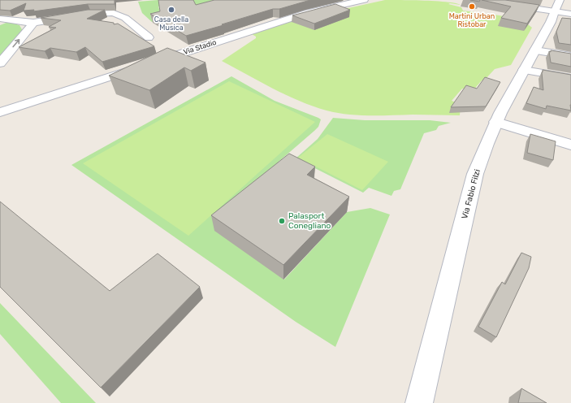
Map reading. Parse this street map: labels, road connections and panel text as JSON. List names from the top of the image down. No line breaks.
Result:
{"streets":{"street":["Via Stadio","Via Fabio Filzi"]},"places":["Martini Urban Ristobar","Casa della Musica","Palasport Conegliano"]}
